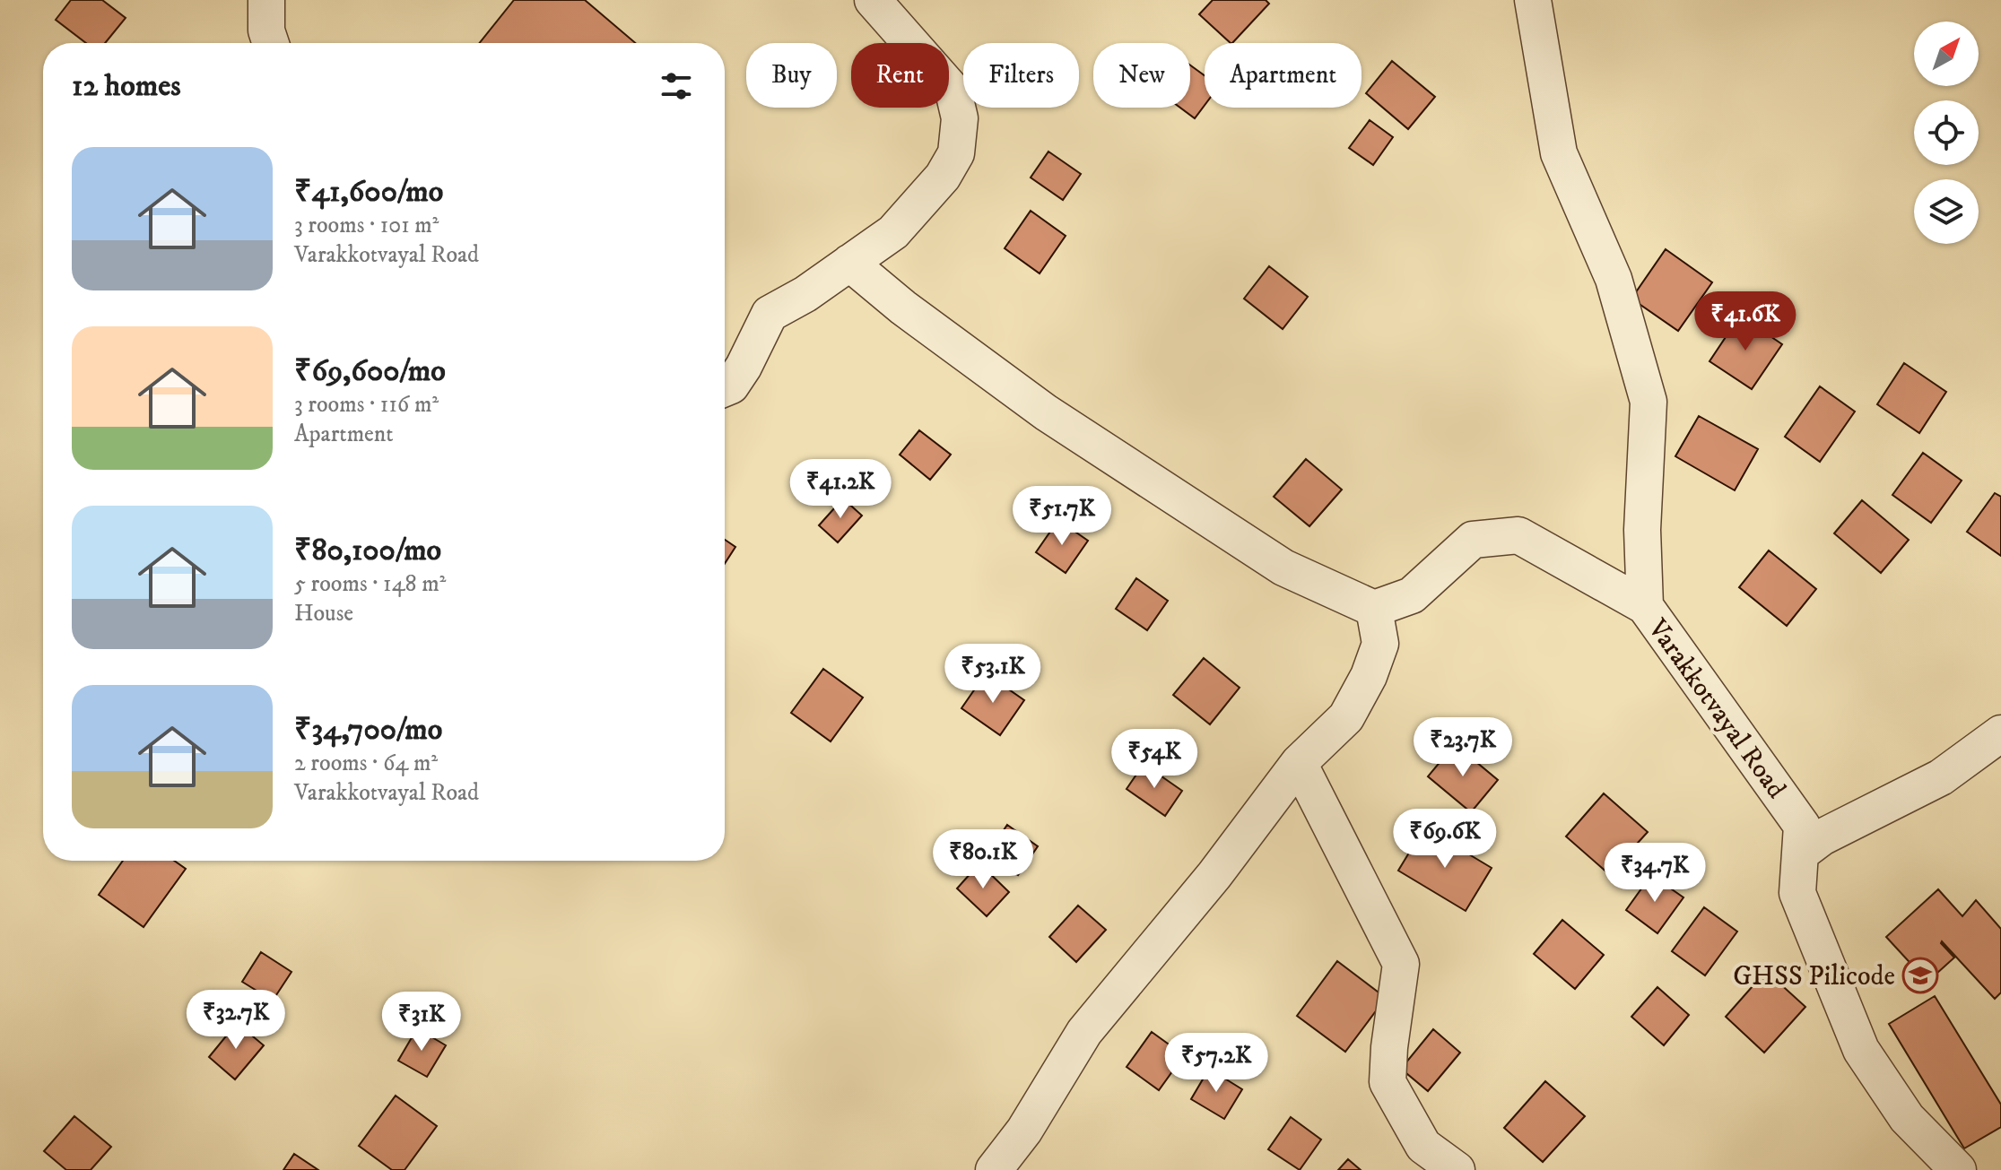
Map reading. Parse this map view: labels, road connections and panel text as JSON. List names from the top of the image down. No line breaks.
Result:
{"streets":{"street":["Varakkotvayal Road"]},"places":{"school or university":["GHSS Pilicode"]},"north":"top right","page":{"chip":["Buy","Rent","Filters","New","Apartment"],"heading":"12 homes","list":[{"name":"₹41,600/mo","note":"3 rooms · 101 m² · Varakkotvayal Road"},{"name":"₹69,600/mo","note":"3 rooms · 116 m² · Apartment"},{"name":"₹80,100/mo","note":"5 rooms · 148 m² · House"},{"name":"₹34,700/mo","note":"2 rooms · 64 m² · Varakkotvayal Road"}],"price":["₹41.6K","₹41.2K","₹51.7K","₹53.1K","₹23.7K","₹54K","₹69.6K","₹80.1K","₹34.7K","₹32.7K","₹31K","₹57.2K"]}}
